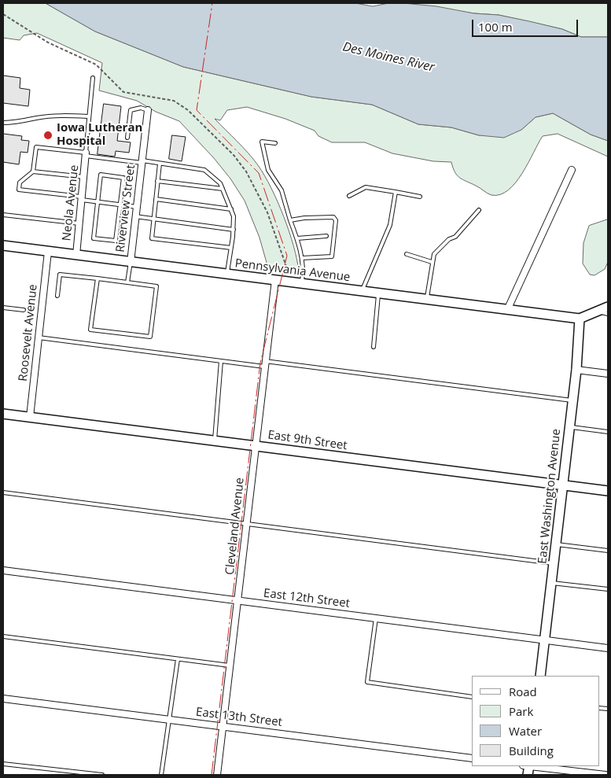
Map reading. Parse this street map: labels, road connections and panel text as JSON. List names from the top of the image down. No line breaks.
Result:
{"streets":{"street":["Neola Avenue","Riverview Street","Pennsylvania Avenue","Roosevelt Avenue","East 9th Street","East Washington Avenue","Cleveland Avenue","East 12th Street","East 13th Street"]},"crossings":[["Neola Avenue","Pennsylvania Avenue"],["Riverview Street","Pennsylvania Avenue"],["Pennsylvania Avenue","Roosevelt Avenue"],["Pennsylvania Avenue","East Washington Avenue"],["Pennsylvania Avenue","Cleveland Avenue"],["Roosevelt Avenue","East 9th Street"],["East 9th Street","East Washington Avenue"],["East 9th Street","Cleveland Avenue"],["East Washington Avenue","East 12th Street"],["Cleveland Avenue","East 12th Street"],["Cleveland Avenue","East 13th Street"]],"water":["Des Moines River"],"places":["Iowa Lutheran Hospital"],"legend":["Road","Park","Water","Building"],"scale_bar":"100 m"}
